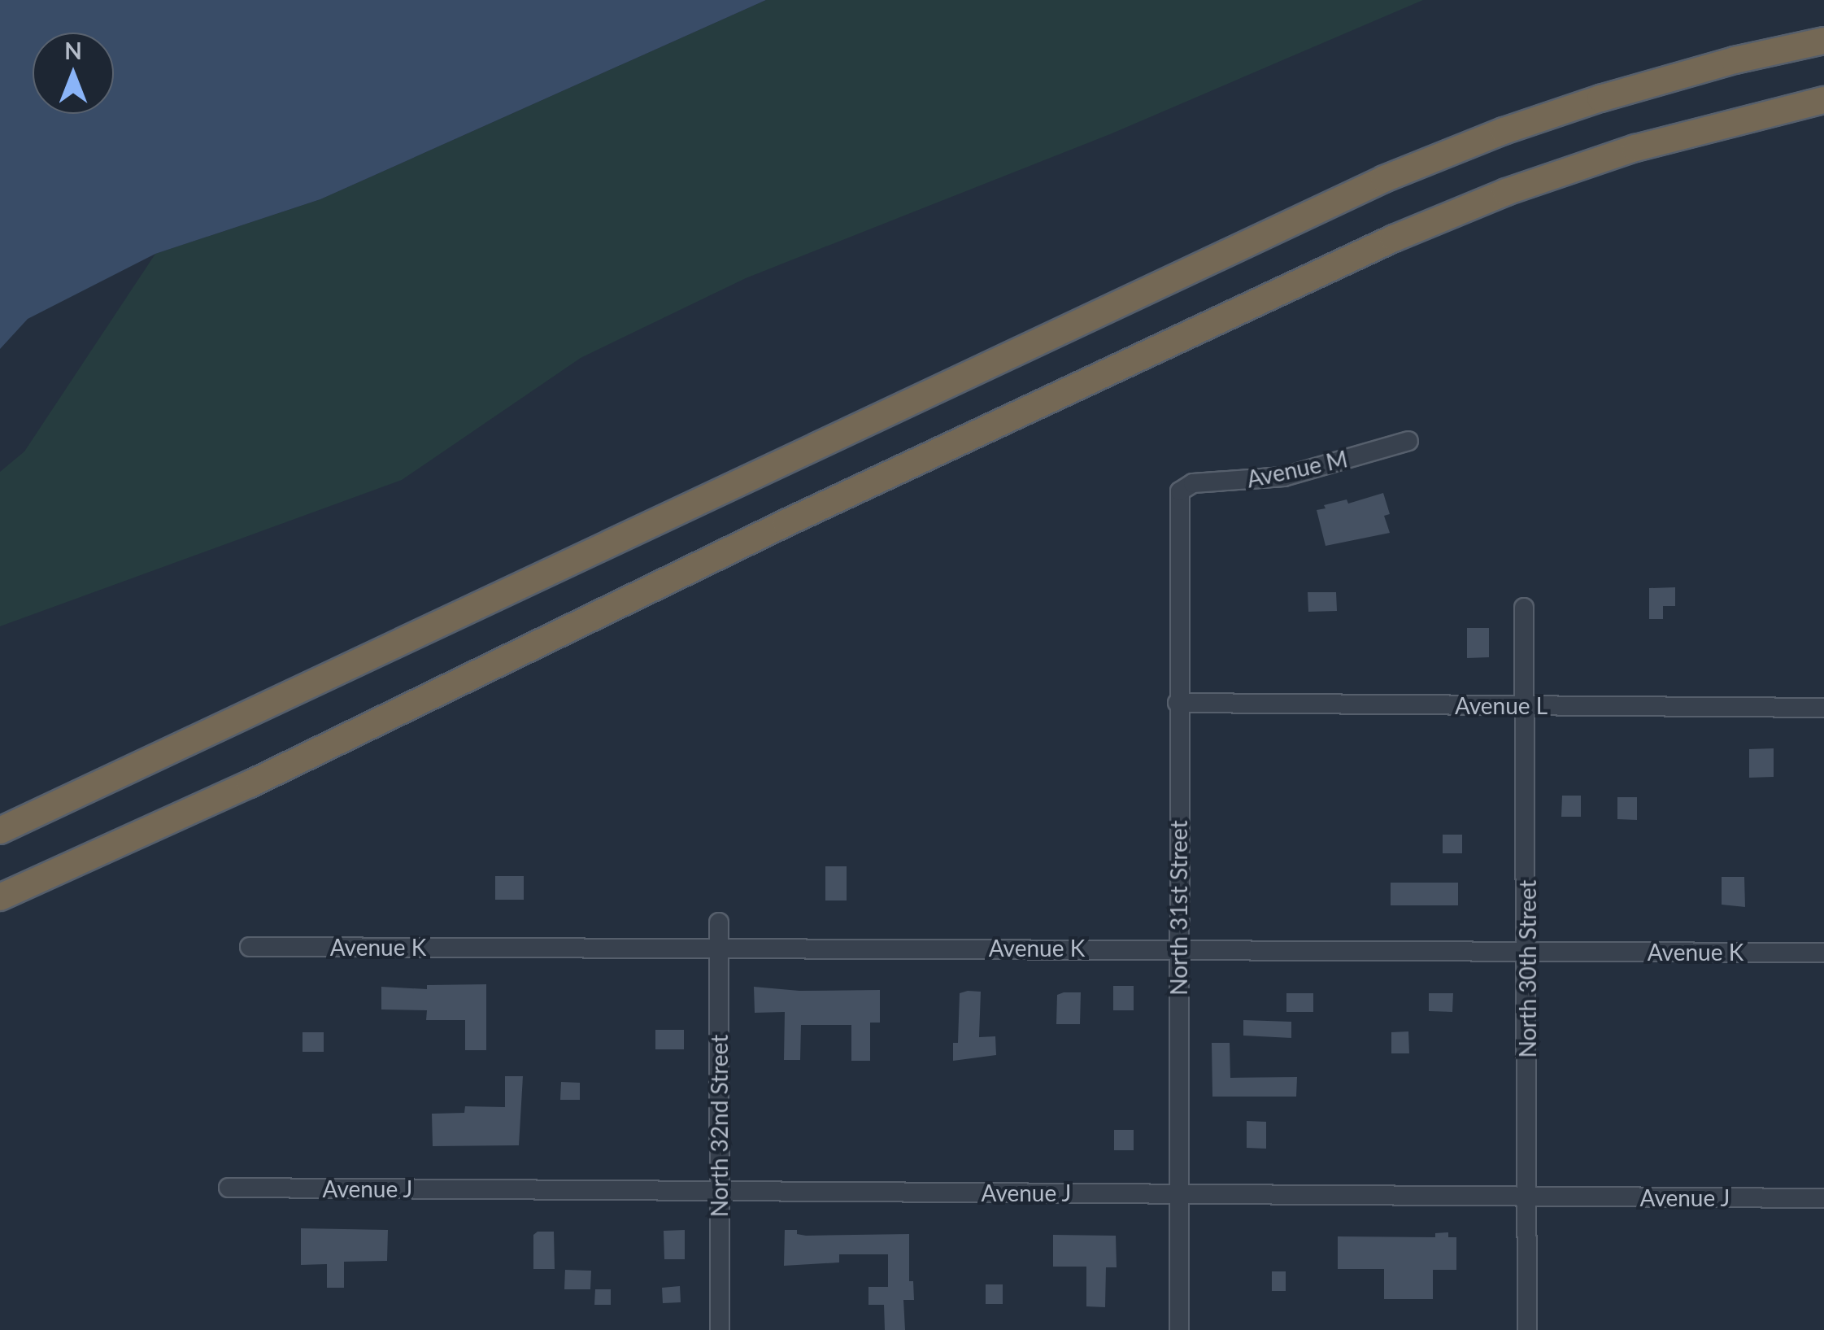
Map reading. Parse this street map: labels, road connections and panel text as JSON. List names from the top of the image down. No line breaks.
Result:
{"streets":{"street":["Avenue M","Avenue L","North 31st Street","Avenue K","North 30th Street","North 32nd Street","Avenue J"]},"crossings":[["Avenue M","North 31st Street"],["Avenue L","North 31st Street"],["Avenue L","North 30th Street"],["North 31st Street","Avenue K"],["North 31st Street","Avenue J"],["Avenue K","North 30th Street"],["Avenue K","North 32nd Street"],["North 30th Street","Avenue J"],["North 32nd Street","Avenue J"]],"north":"top"}
